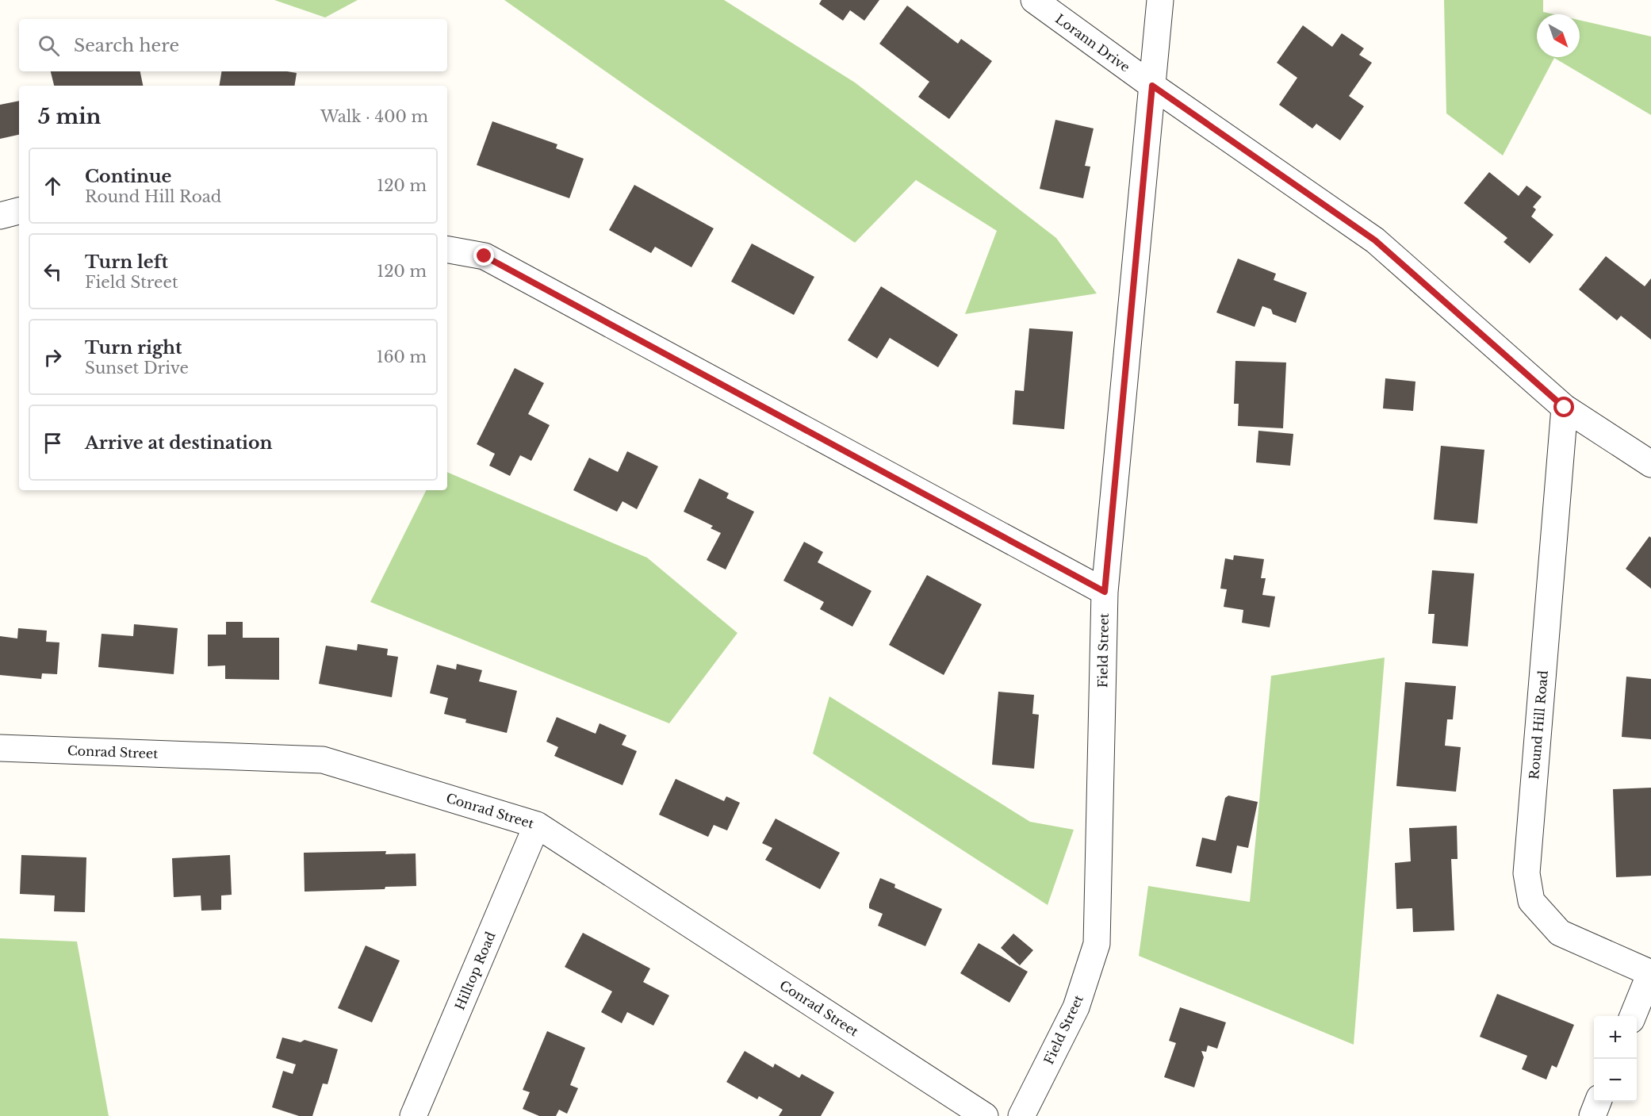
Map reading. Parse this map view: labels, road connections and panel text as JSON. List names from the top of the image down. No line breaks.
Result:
{"streets":{"street":["Lorann Drive","Field Street","Round Hill Road","Conrad Street","Hilltop Road"]},"crossings":[["Lorann Drive","Field Street"],["Conrad Street","Hilltop Road"]],"north":"bottom right","page":{"search":"Search here","heading":["5 min","Walk · 400 m"],"list":[["Continue","Round Hill Road","120 m"],["Turn left","Field Street","120 m"],["Turn right","Sunset Drive","160 m"],"Arrive at destination"],"map_buttons":["+","−"]}}
